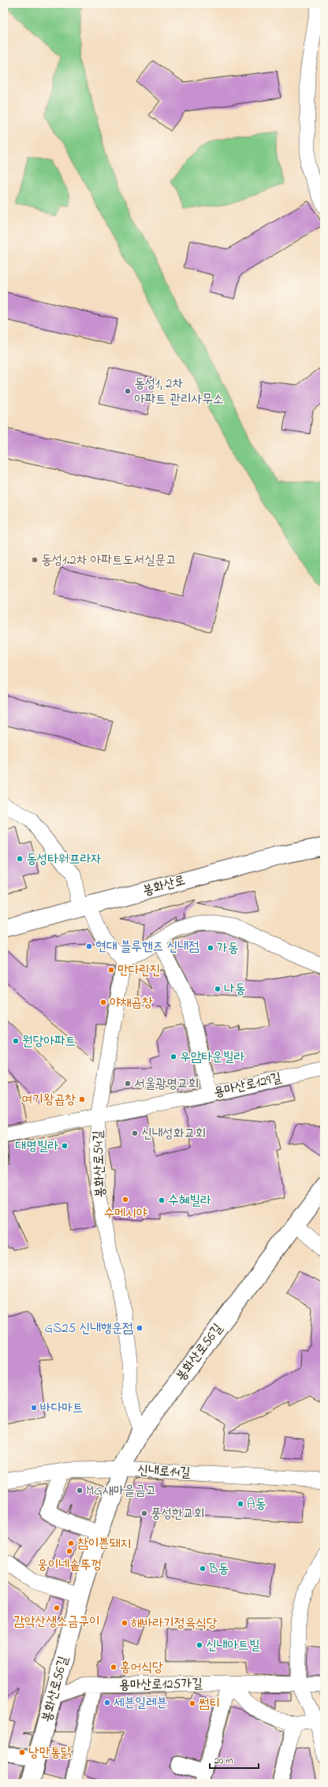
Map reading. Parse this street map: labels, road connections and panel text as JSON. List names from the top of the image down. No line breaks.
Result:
{"streets":{"street":["봉화산로","용마산로129길","봉화산로54길","봉화산로56길","신내로14길","용마산로125가길"]},"crossings":[["용마산로129길","봉화산로54길"],["봉화산로54길","봉화산로56길"],["봉화산로56길","신내로14길"],["봉화산로56길","용마산로125가길"]],"places":["동성1, 2차 아파트 관리사무소","동성1.2차 아파트도서실문고","동성타워프라자","현대 블루핸즈 신내점","가동","만다린진","나동","야채곱창","원당아파트","우암타운빌라","서울광명교회","여기왕곱창","신내성화교회","대명빌라","수메시야","수혜빌라","GS25 신내행운점","바다마트","MG새마을금고","A동","풍성한교회","참이쁜돼지","웅이네솥뚜껑","B동","감악산생소금구이","해바라기정육식당","신내아트빌","홍어식당","세븐일레븐","썸티","낭만통닭"],"scale_bar":"20 m"}
